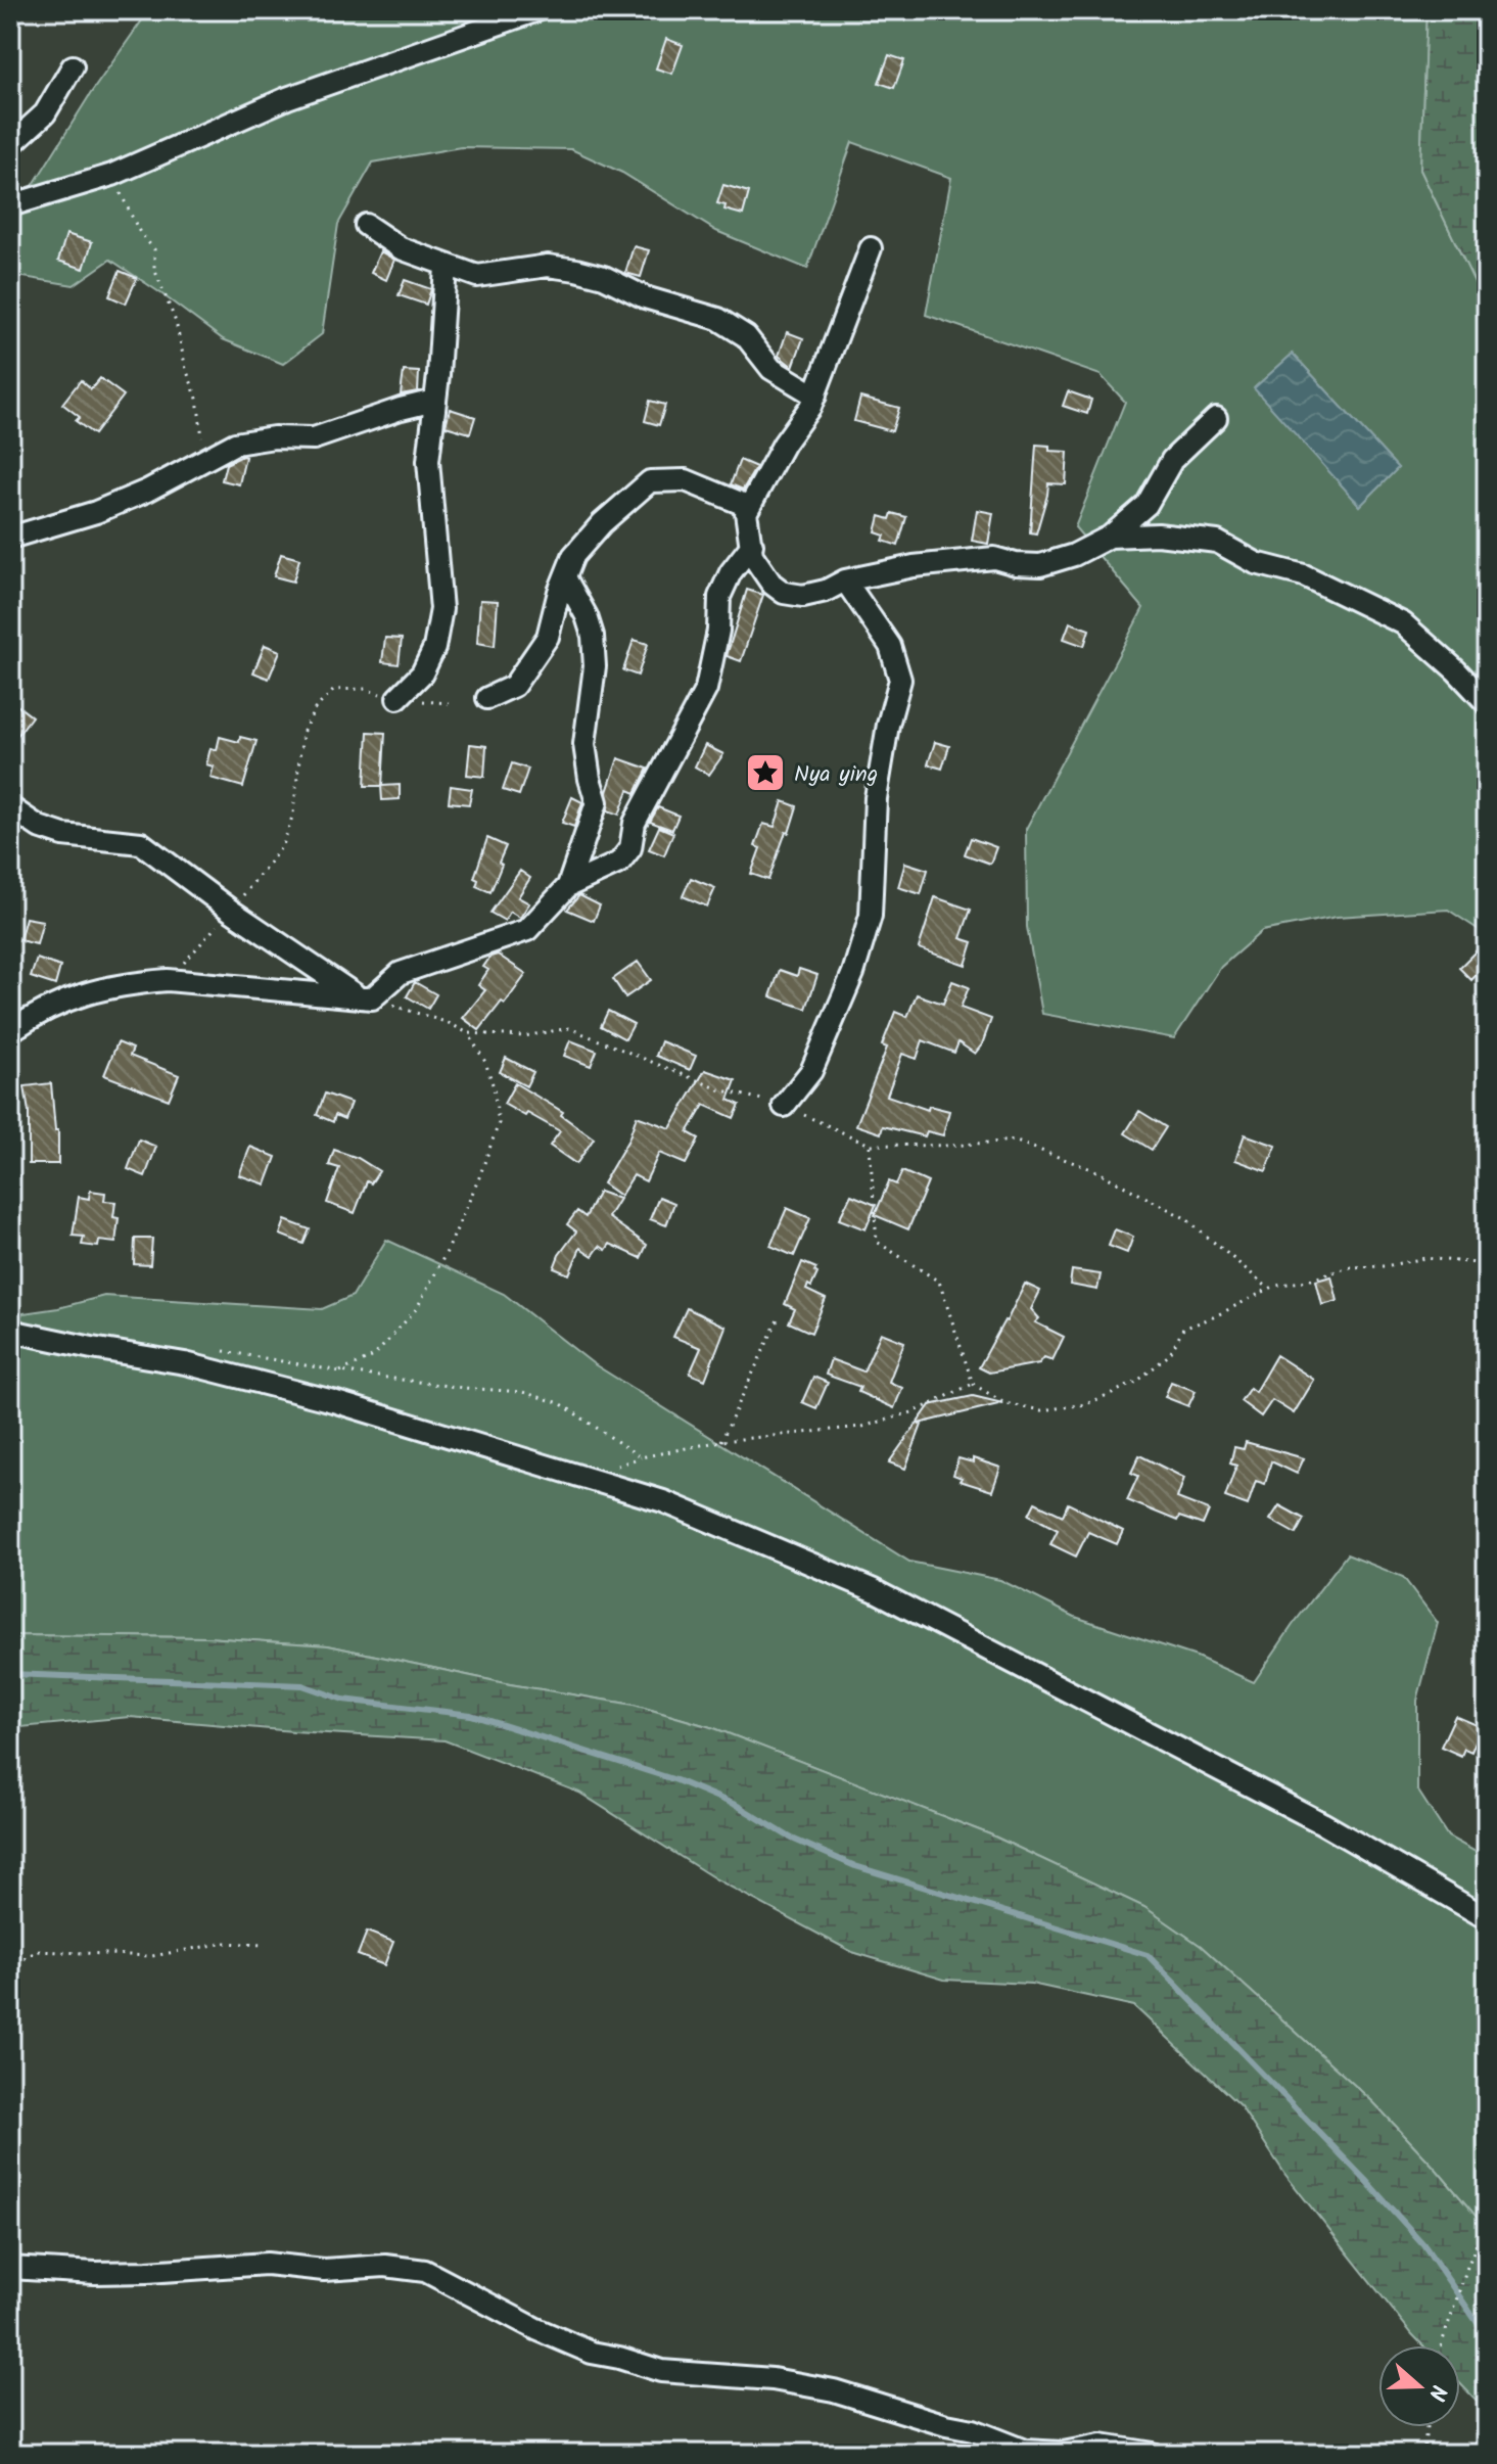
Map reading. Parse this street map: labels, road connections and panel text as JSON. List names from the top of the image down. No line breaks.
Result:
{"places":{"place":["Nya ying"]},"north":"right"}
